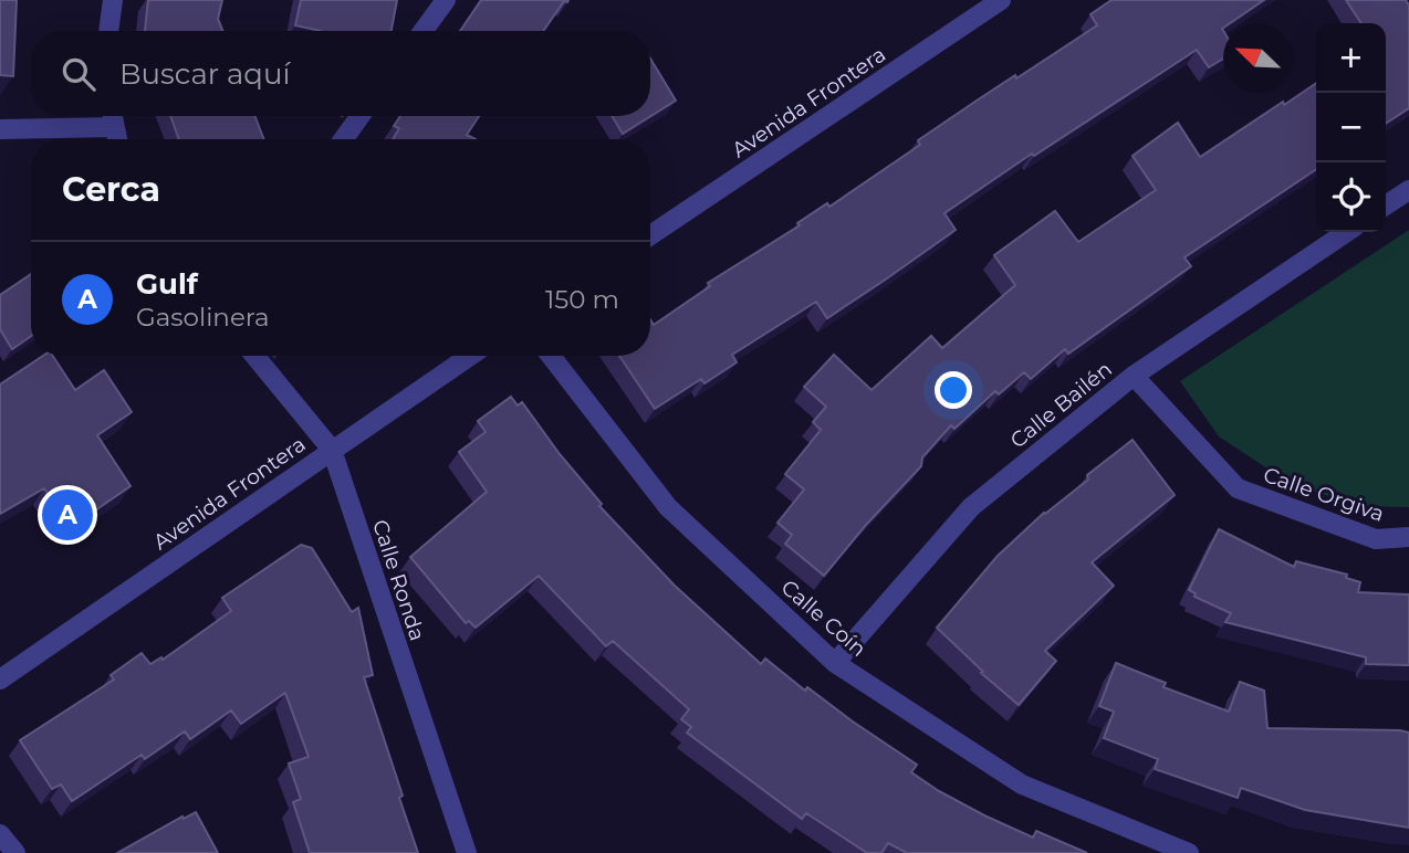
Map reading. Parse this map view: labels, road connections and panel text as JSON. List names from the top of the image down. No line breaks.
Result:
{"streets":{"street":["Avenida Frontera","Calle Bailén","Calle Orgiva","Calle Ronda","Calle Coín"]},"crossings":[["Avenida Frontera","Calle Ronda"],["Calle Bailén","Calle Orgiva"],["Calle Bailén","Calle Coín"]],"north":"top left","page":{"map_buttons":["+","−"],"search":"Buscar aquí","heading":"Cerca","list":[{"mark":"A","name":"Gulf","note":"Gasolinera","value":"150 m"}],"pins":"A"}}
